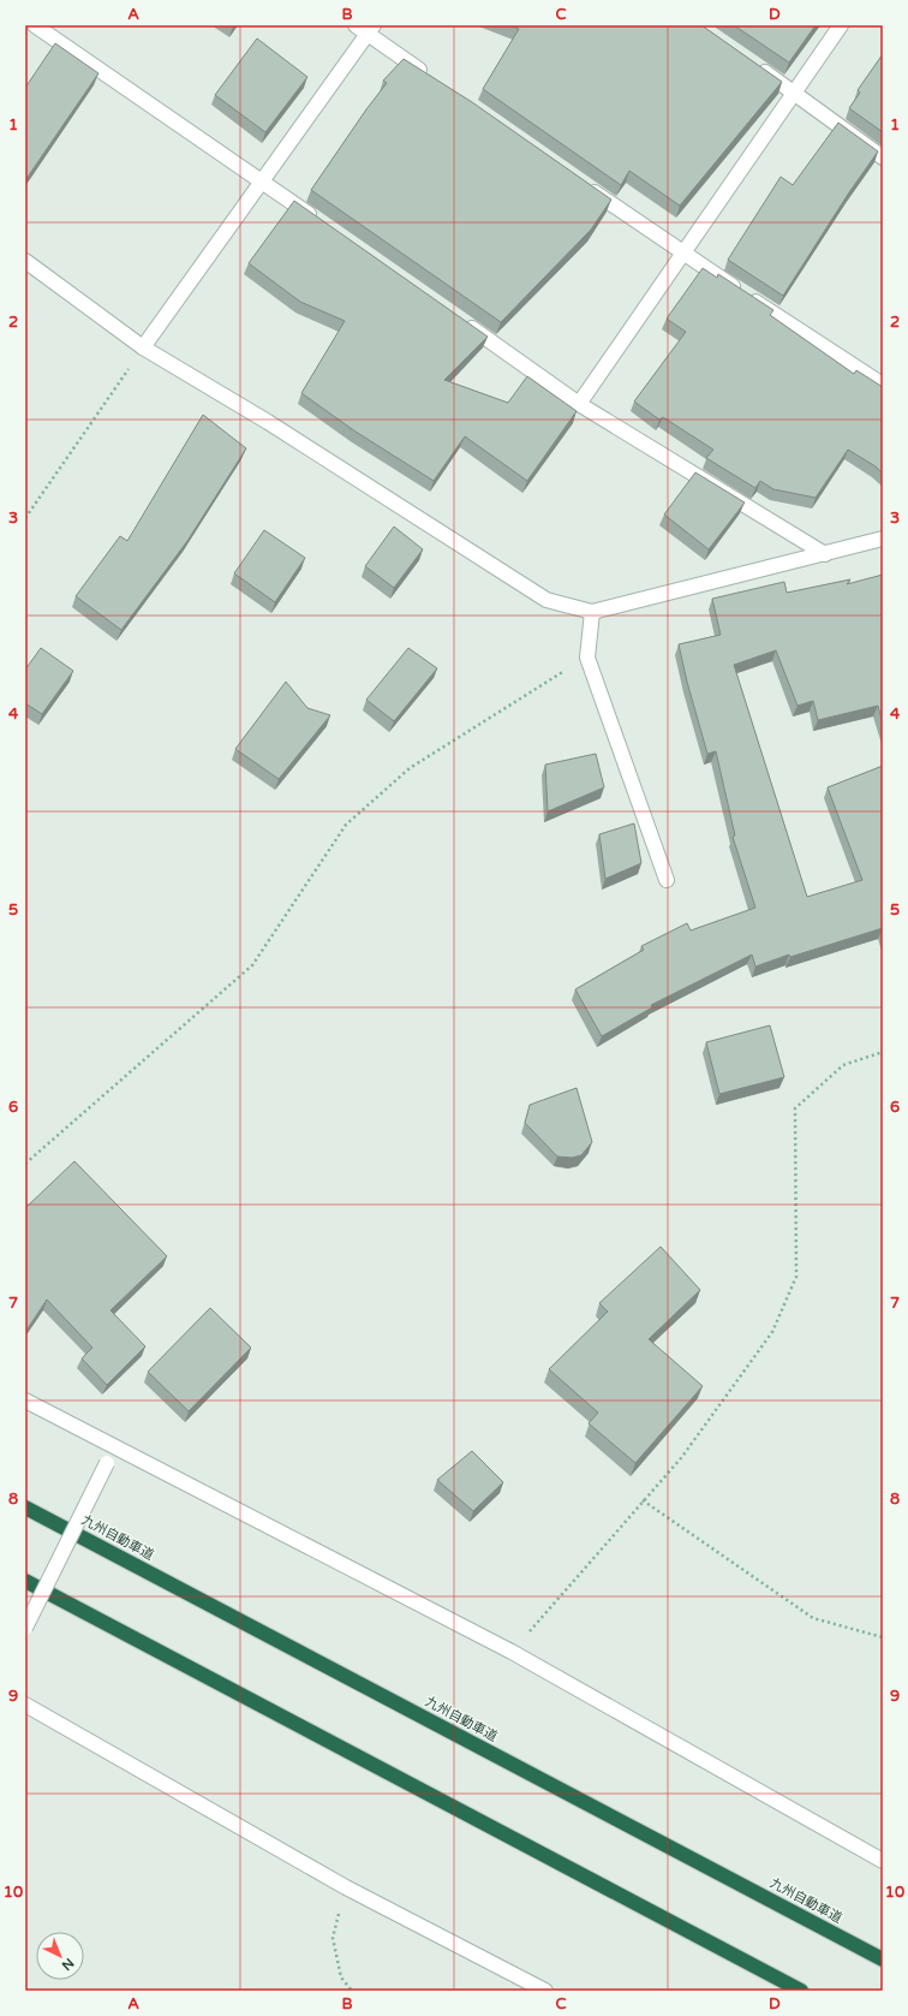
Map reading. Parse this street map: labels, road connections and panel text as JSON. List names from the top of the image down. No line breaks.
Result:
{"streets":{"highway":["九州自動車道"]},"north":"bottom right","grid":{"columns":["A","B","C","D"],"rows":["1","2","3","4","5","6","7","8","9","10"]}}
